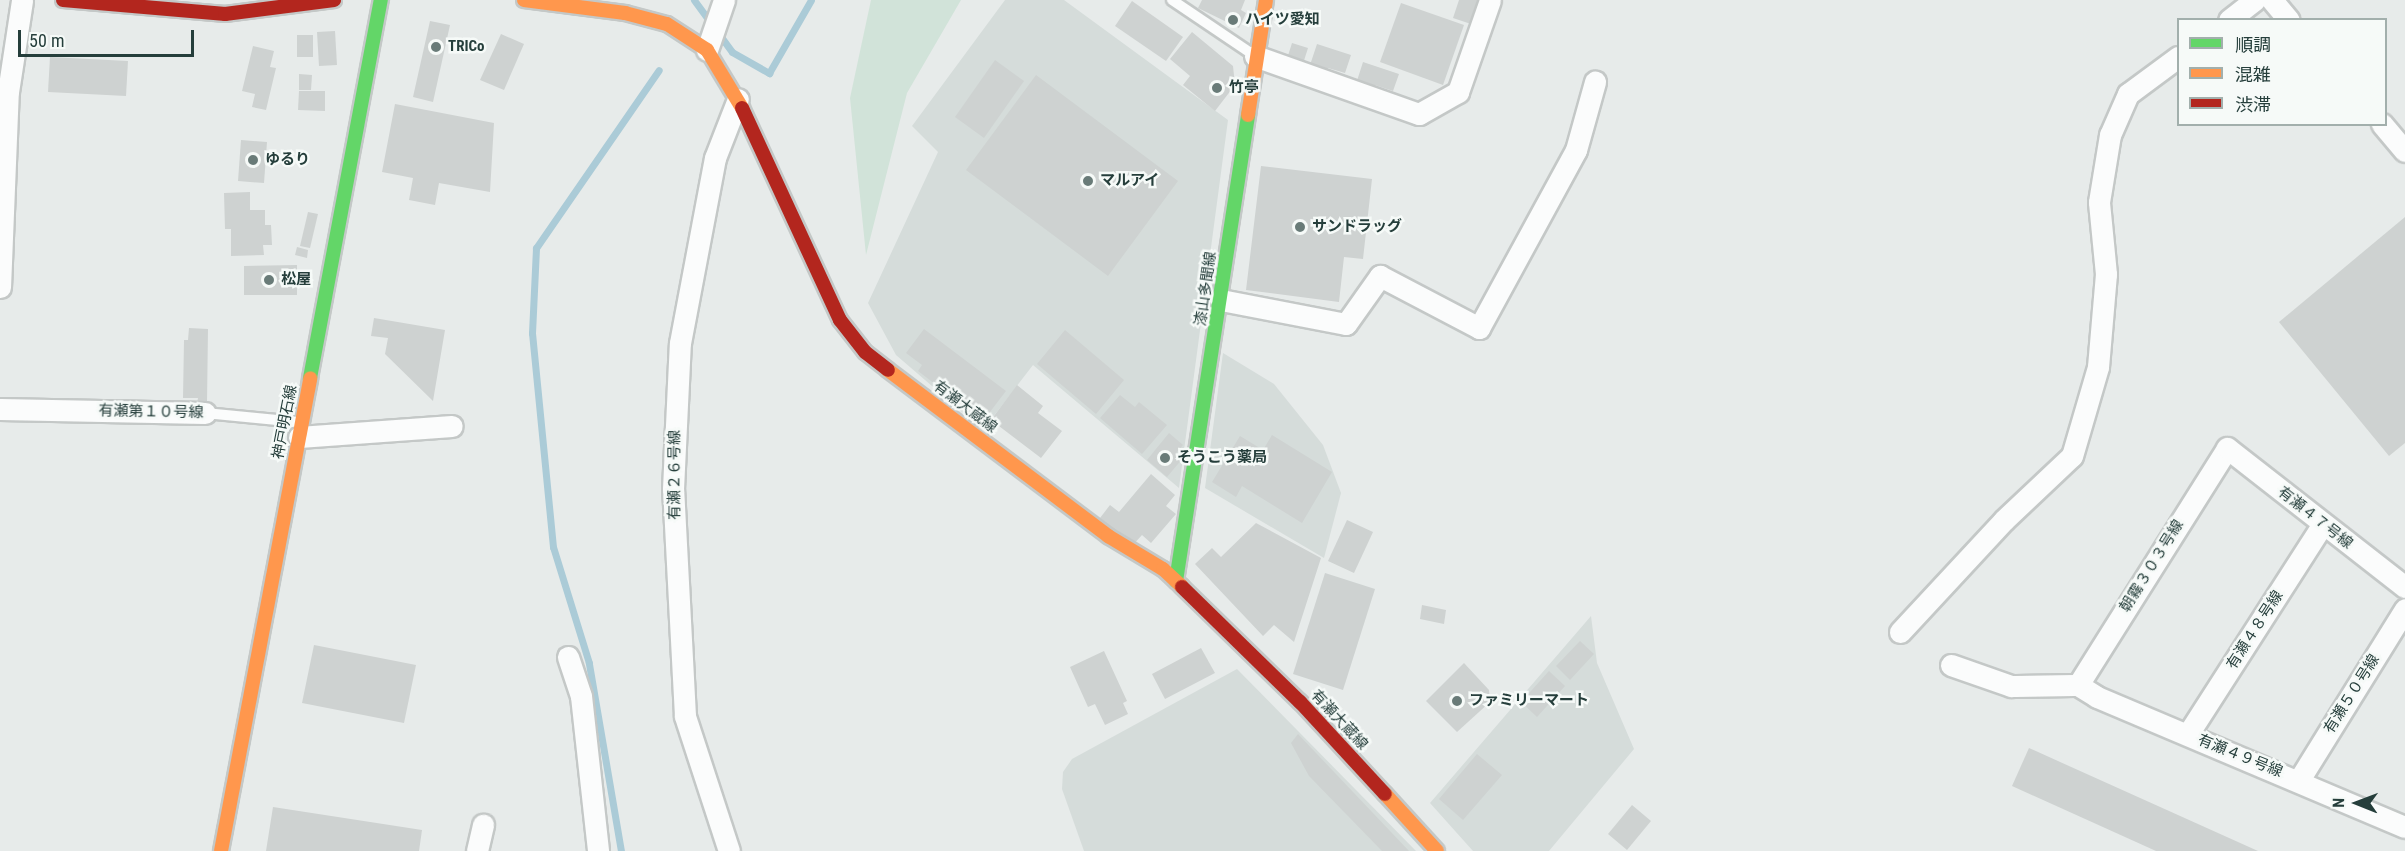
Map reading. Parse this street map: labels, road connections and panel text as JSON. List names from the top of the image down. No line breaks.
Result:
{"streets":{"main road":["漆山多聞線","有瀬大蔵線","神戸明石線"],"street":["有瀬第１０号線","有瀬２６号線","有瀬４７号線","朝霧３０３号線","有瀬４８号線","有瀬５０号線","有瀬４９号線"]},"crossings":[["漆山多聞線","有瀬大蔵線"],["有瀬大蔵線","有瀬２６号線"],["有瀬第１０号線","神戸明石線"],["有瀬４７号線","朝霧３０３号線"],["有瀬４７号線","有瀬４８号線"],["朝霧３０３号線","有瀬４９号線"],["有瀬４８号線","有瀬４９号線"],["有瀬５０号線","有瀬４９号線"]],"places":["ハイツ愛知","TRICo","竹亭","ゆるり","マルアイ","サンドラッグ","松屋","そうこう薬局","ファミリーマート"],"legend":["順調","混雑","渋滞"],"scale_bar":"50 m","north":"left"}
